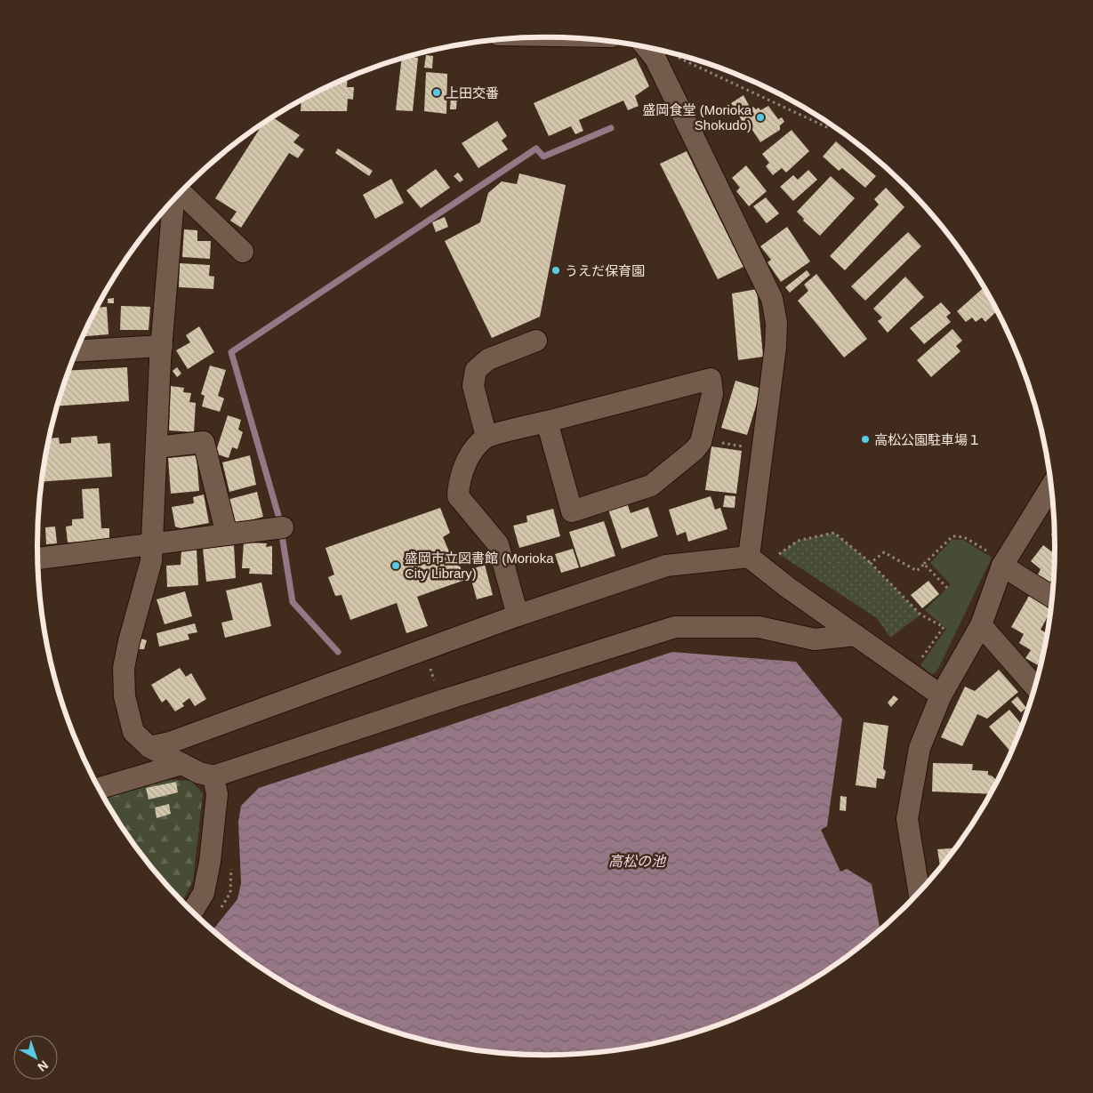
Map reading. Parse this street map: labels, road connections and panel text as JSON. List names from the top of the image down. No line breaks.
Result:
{"water":["高松の池"],"places":["上田交番","盛岡食堂 (Morioka Shokudo)","うえだ保育園","高松公園駐車場１","盛岡市立図書館 (Morioka City Library)"],"north":"bottom right"}
